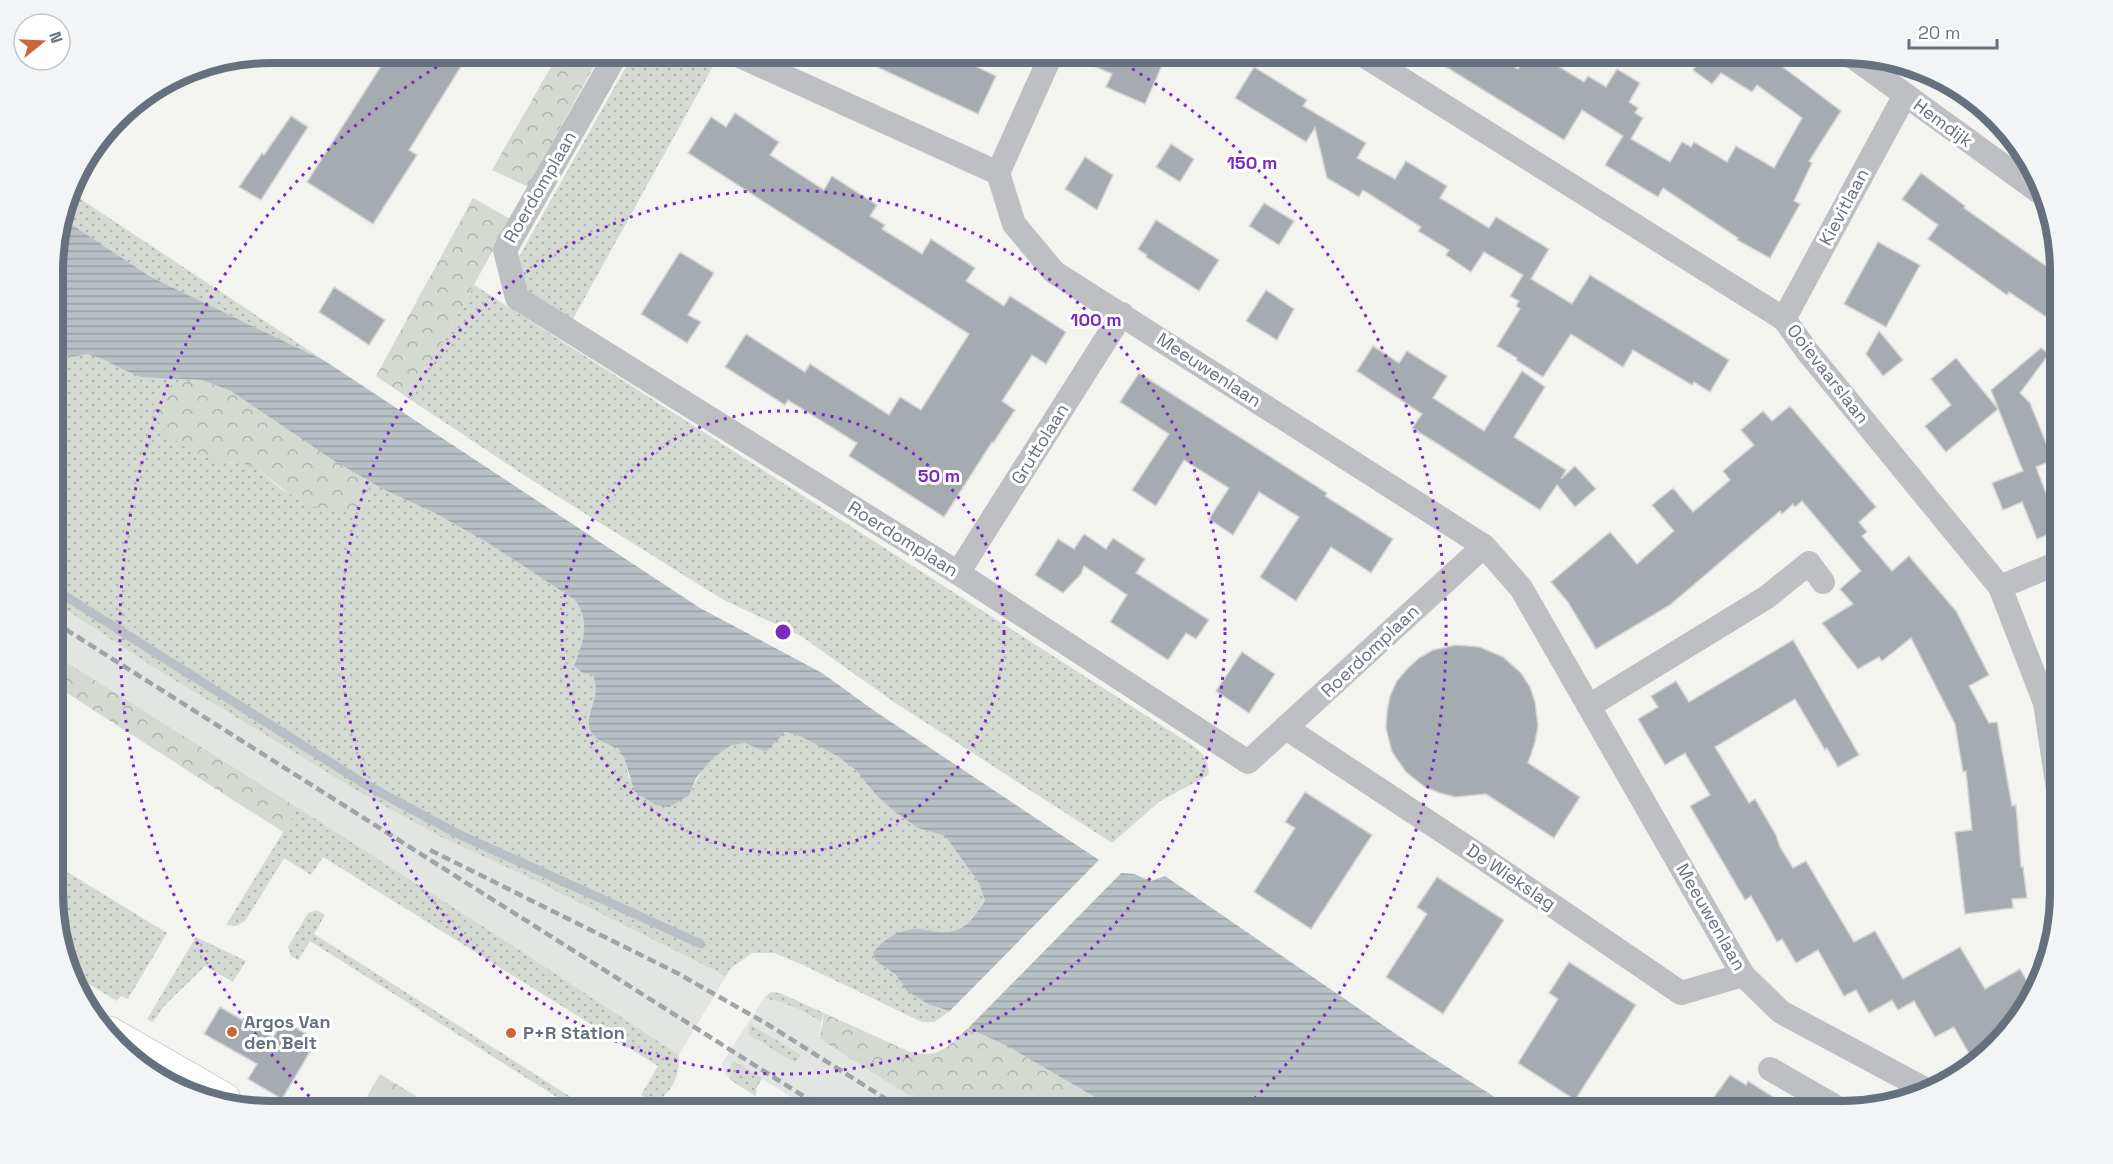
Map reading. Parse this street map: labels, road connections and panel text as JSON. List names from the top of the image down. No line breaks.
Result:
{"streets":{"street":["Hemdijk","Roerdomplaan","Kievitlaan","Meeuwenlaan","Ooievaarslaan","Gruttolaan","De Wiekslag"]},"crossings":[["Hemdijk","Kievitlaan"],["Roerdomplaan","Meeuwenlaan"],["Roerdomplaan","Gruttolaan"],["Roerdomplaan","De Wiekslag"],["Kievitlaan","Ooievaarslaan"],["Meeuwenlaan","Gruttolaan"],["Meeuwenlaan","De Wiekslag"]],"places":["Argos Van den Belt","P+R Station"],"scale_bar":"20 m","north":"right","rings":["150 m","100 m","50 m"]}
